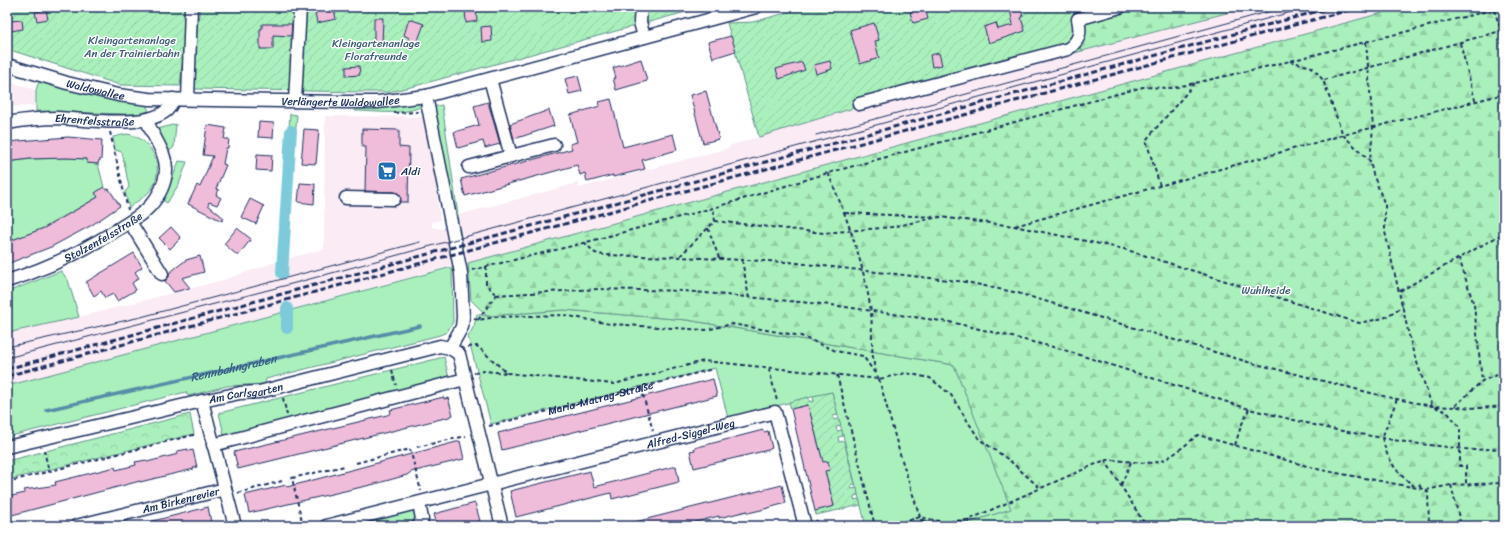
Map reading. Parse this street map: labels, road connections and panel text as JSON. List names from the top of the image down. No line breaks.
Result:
{"streets":{"street":["Waldowallee","Verlängerte Waldowallee","Ehrenfelsstraße","Stolzenfelsstraße","Am Carlsgarten","Alfred-Siggel-Weg","Am Birkenrevier"],"path":["Maria-Matray-Straße"]},"crossings":[["Waldowallee","Verlängerte Waldowallee"],["Waldowallee","Ehrenfelsstraße"],["Ehrenfelsstraße","Stolzenfelsstraße"]],"water":["Rennbahngraben"],"parks":["Kleingartenanlage An der Trainierbahn","Kleingartenanlage Florafreunde","Wuhlheide"],"places":{"supermarket":["Aldi"]}}
